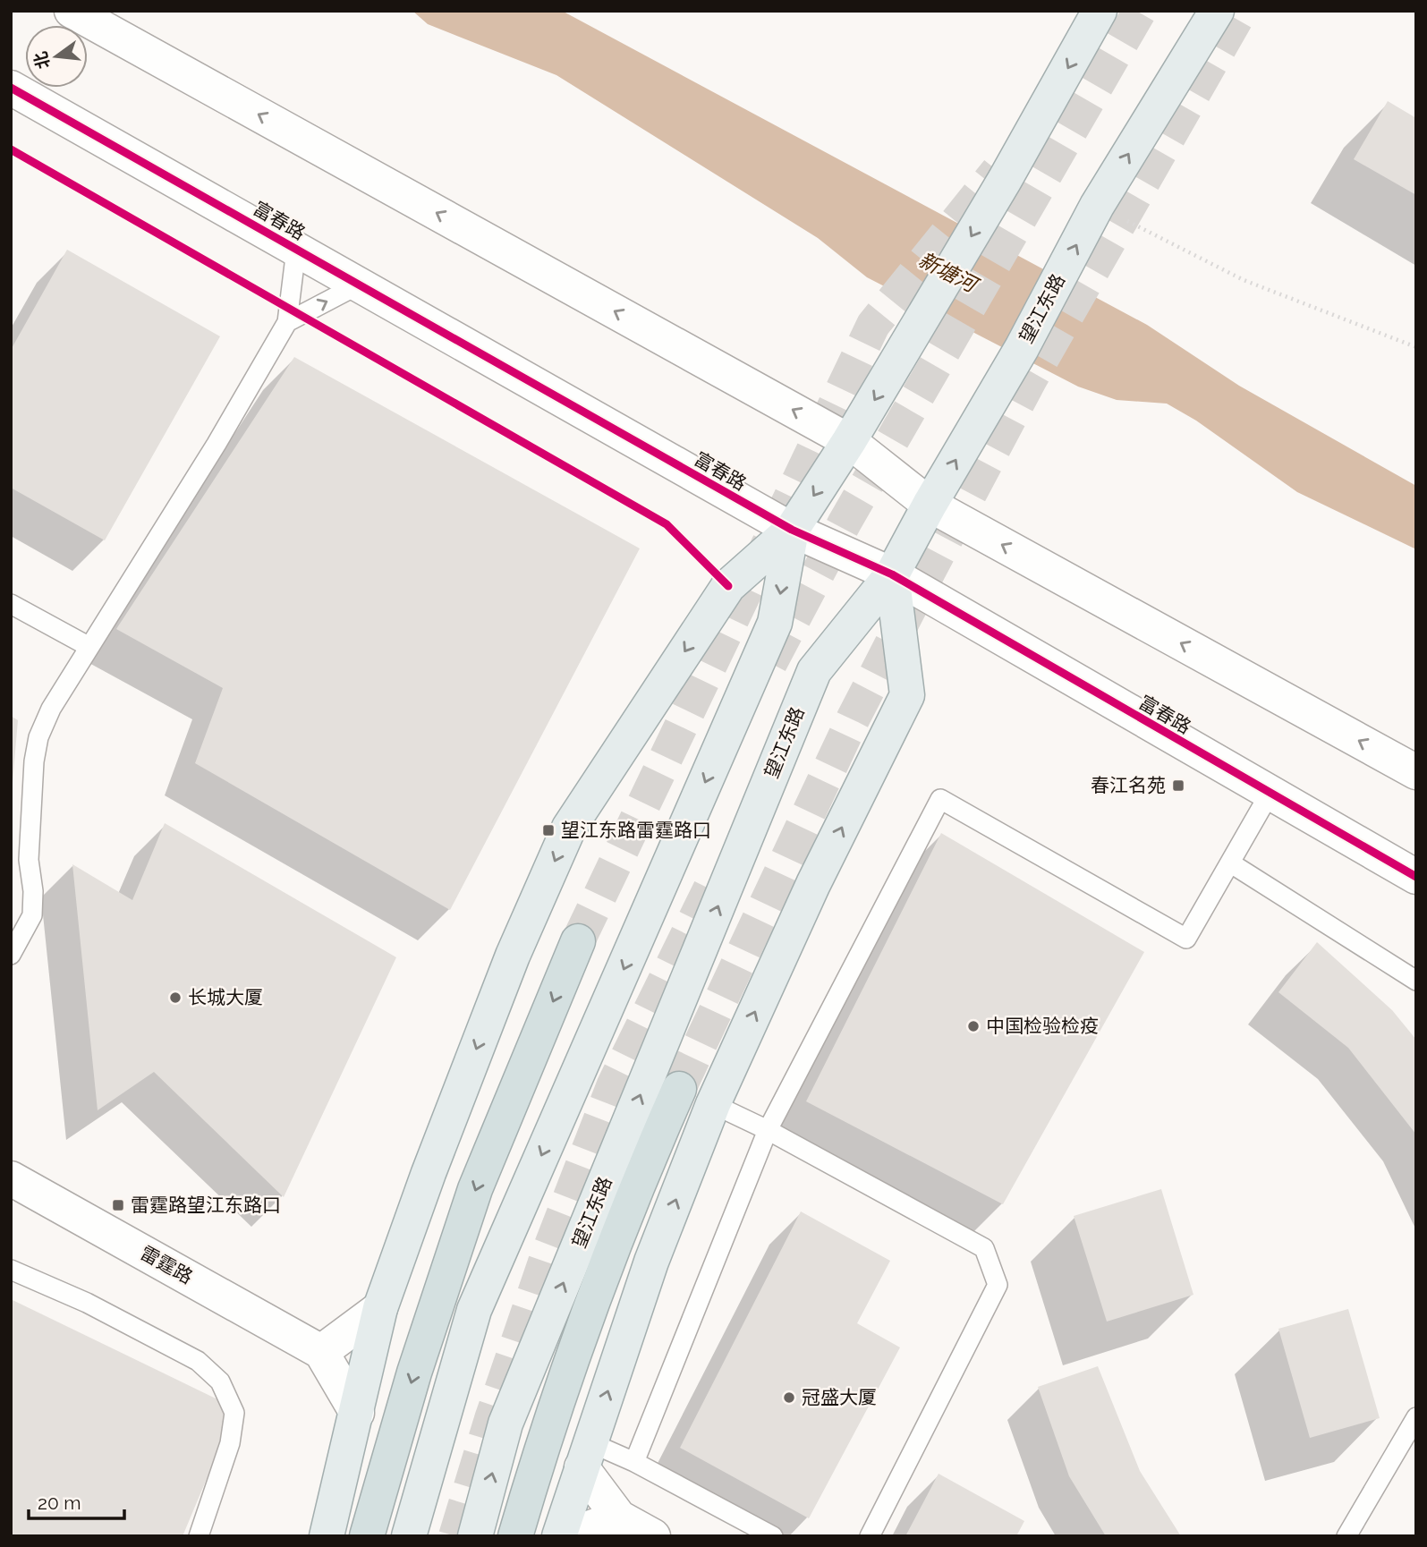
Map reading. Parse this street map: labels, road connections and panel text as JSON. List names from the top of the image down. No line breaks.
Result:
{"streets":{"main road":["望江东路"],"street":["富春路","雷霆路"]},"crossings":[["富春路","望江东路"]],"water":["新塘河"],"places":{"transit":["春江名苑","望江东路雷霆路口","雷霆路望江东路口"],"other":["长城大厦","中国检验检疫","冠盛大厦"]},"scale_bar":"20 m","north":"left"}
